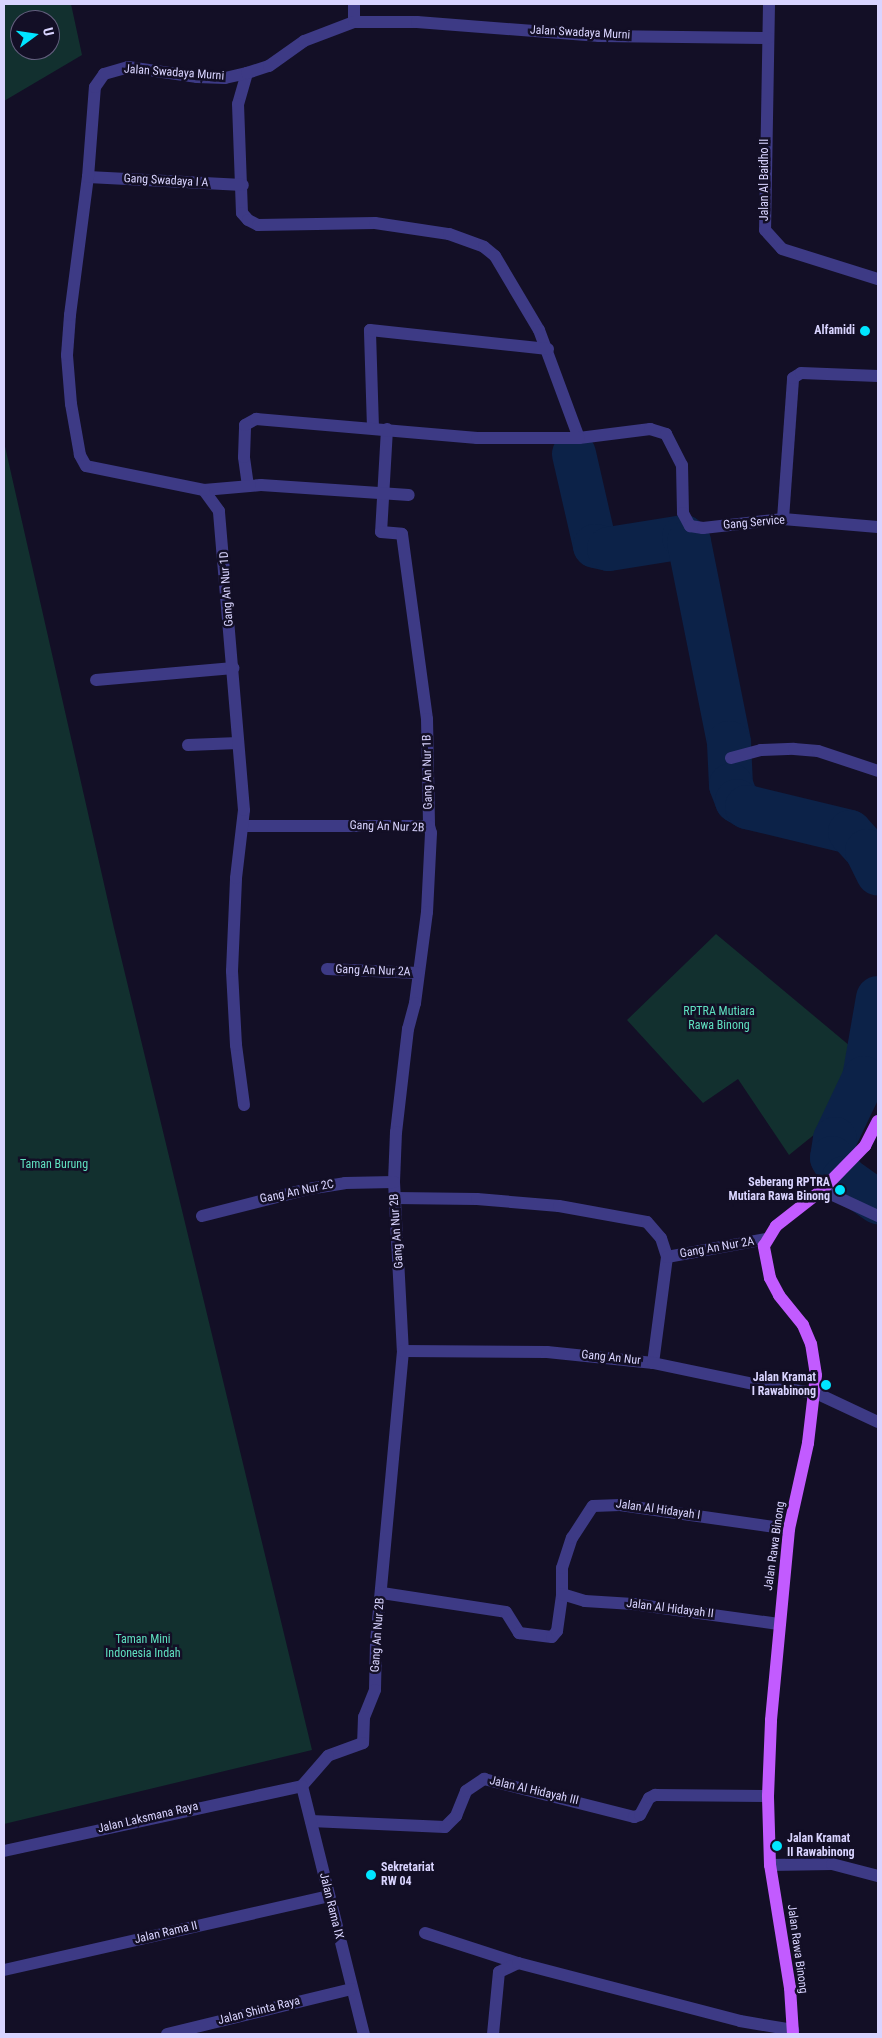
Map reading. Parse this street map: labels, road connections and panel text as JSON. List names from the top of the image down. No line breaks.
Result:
{"streets":{"main road":["Jalan Rawa Binong"],"street":["Jalan Swadaya Murni","Jalan Al Baidho II","Gang Swadaya I A","Gang Service","Gang An Nur 1D","Gang An Nur 1B","Gang An Nur 2B","Gang An Nur 2A","Gang An Nur 2C","Gang An Nur","Jalan Al Hidayah I","Jalan Al Hidayah II","Jalan Al Hidayah III","Jalan Laksmana Raya","Jalan Rama IX","Jalan Rama II","Jalan Shinta Raya"]},"crossings":[["Jalan Swadaya Murni","Jalan Al Baidho II"],["Jalan Swadaya Murni","Gang Swadaya I A"],["Jalan Swadaya Murni","Gang An Nur 1D"],["Gang An Nur 1D","Gang An Nur 2B"],["Gang An Nur 1B","Gang An Nur 2B"],["Gang An Nur 2B","Gang An Nur 2A"],["Gang An Nur 2B","Gang An Nur 2C"],["Gang An Nur 2B","Gang An Nur"],["Gang An Nur 2B","Jalan Laksmana Raya"],["Gang An Nur 2B","Jalan Rama IX"],["Gang An Nur 2A","Jalan Rawa Binong"],["Gang An Nur","Jalan Rawa Binong"],["Jalan Al Hidayah I","Jalan Rawa Binong"],["Jalan Al Hidayah I","Jalan Al Hidayah II"],["Jalan Rawa Binong","Jalan Al Hidayah II"],["Jalan Rawa Binong","Jalan Al Hidayah III"],["Jalan Al Hidayah III","Jalan Rama IX"],["Jalan Laksmana Raya","Jalan Rama IX"],["Jalan Rama IX","Jalan Rama II"],["Jalan Rama IX","Jalan Shinta Raya"]],"parks":["RPTRA Mutiara Rawa Binong","Taman Burung","Taman Mini Indonesia Indah"],"places":["Alfamidi","Seberang RPTRA Mutiara Rawa Binong","Jalan Kramat I Rawabinong","Jalan Kramat II Rawabinong","Sekretariat RW 04"],"north":"right"}
